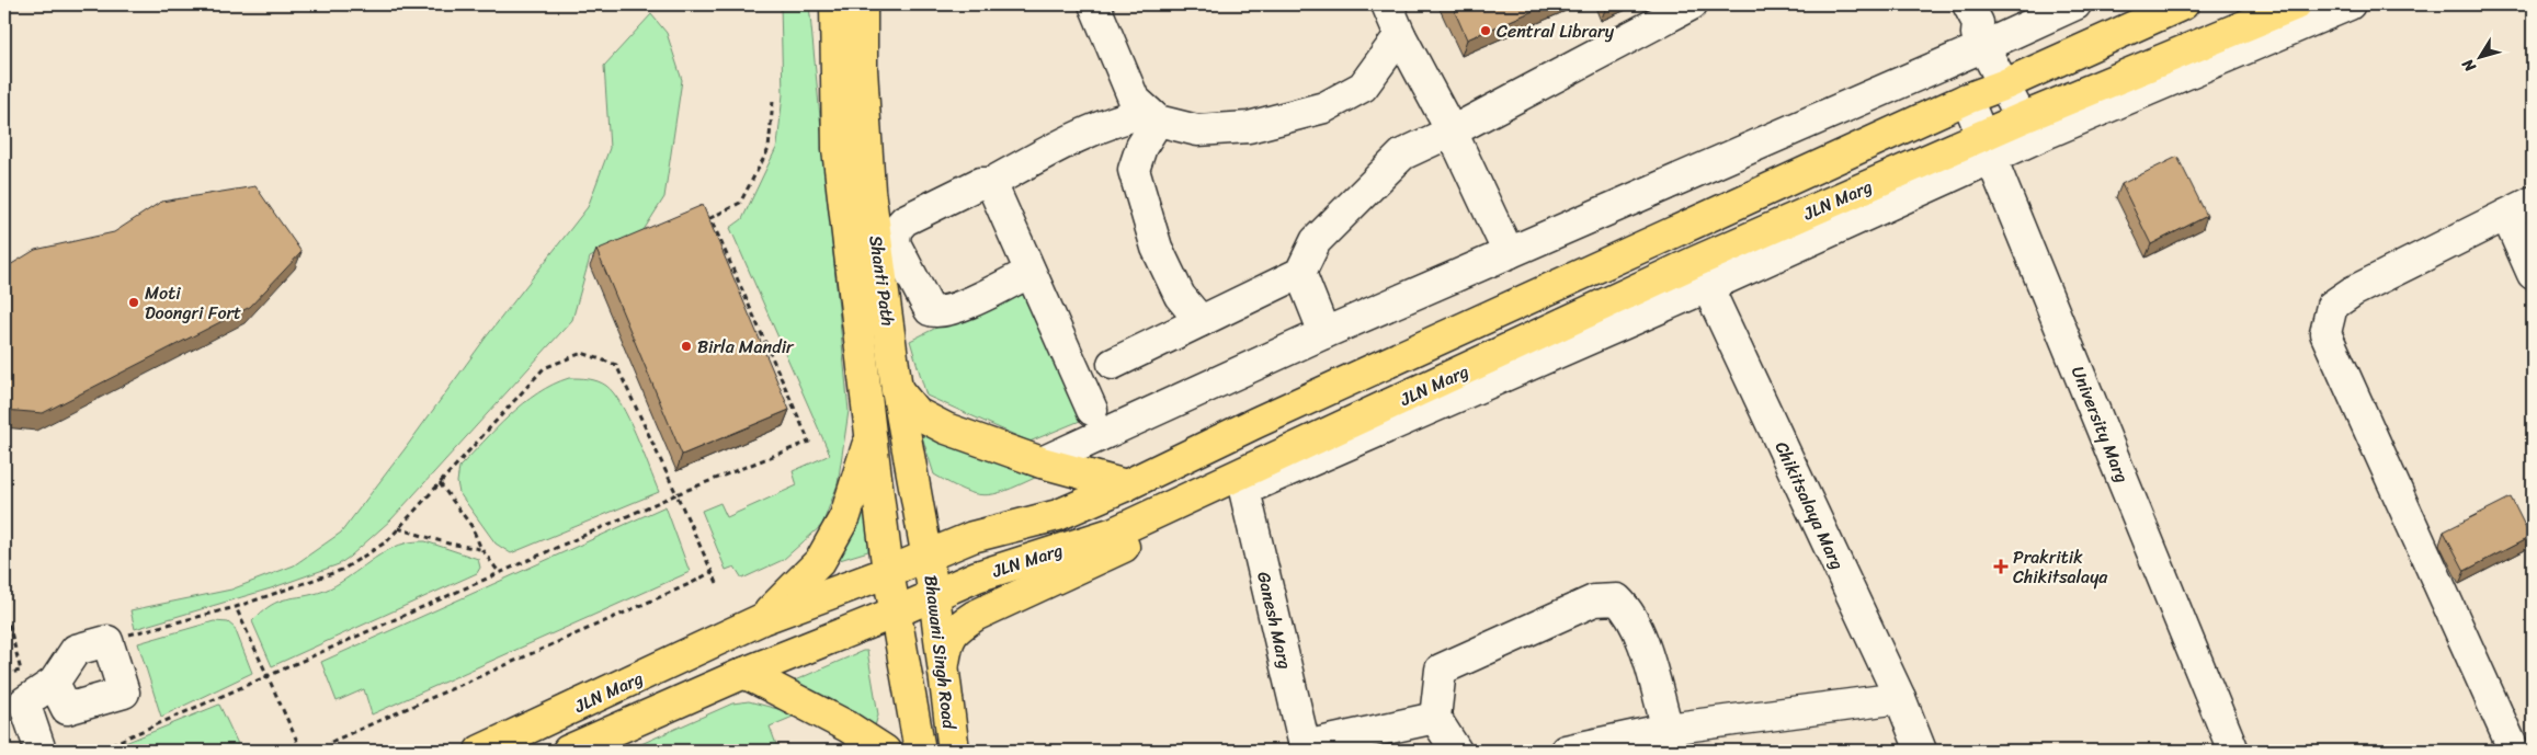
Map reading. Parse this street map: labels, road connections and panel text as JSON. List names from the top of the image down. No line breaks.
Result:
{"streets":{"main road":["JLN Marg","Shanti Path","Bhawani Singh Road"],"street":["University Marg","Chikitsalaya Marg","Ganesh Marg"]},"crossings":[["JLN Marg","Shanti Path"],["JLN Marg","University Marg"],["JLN Marg","Chikitsalaya Marg"],["JLN Marg","Ganesh Marg"],["JLN Marg","Bhawani Singh Road"],["Shanti Path","Bhawani Singh Road"]],"places":{"other":["Central Library","Moti Doongri Fort","Birla Mandir"],"health":["Prakritik Chikitsalaya"]},"north":"bottom left"}
